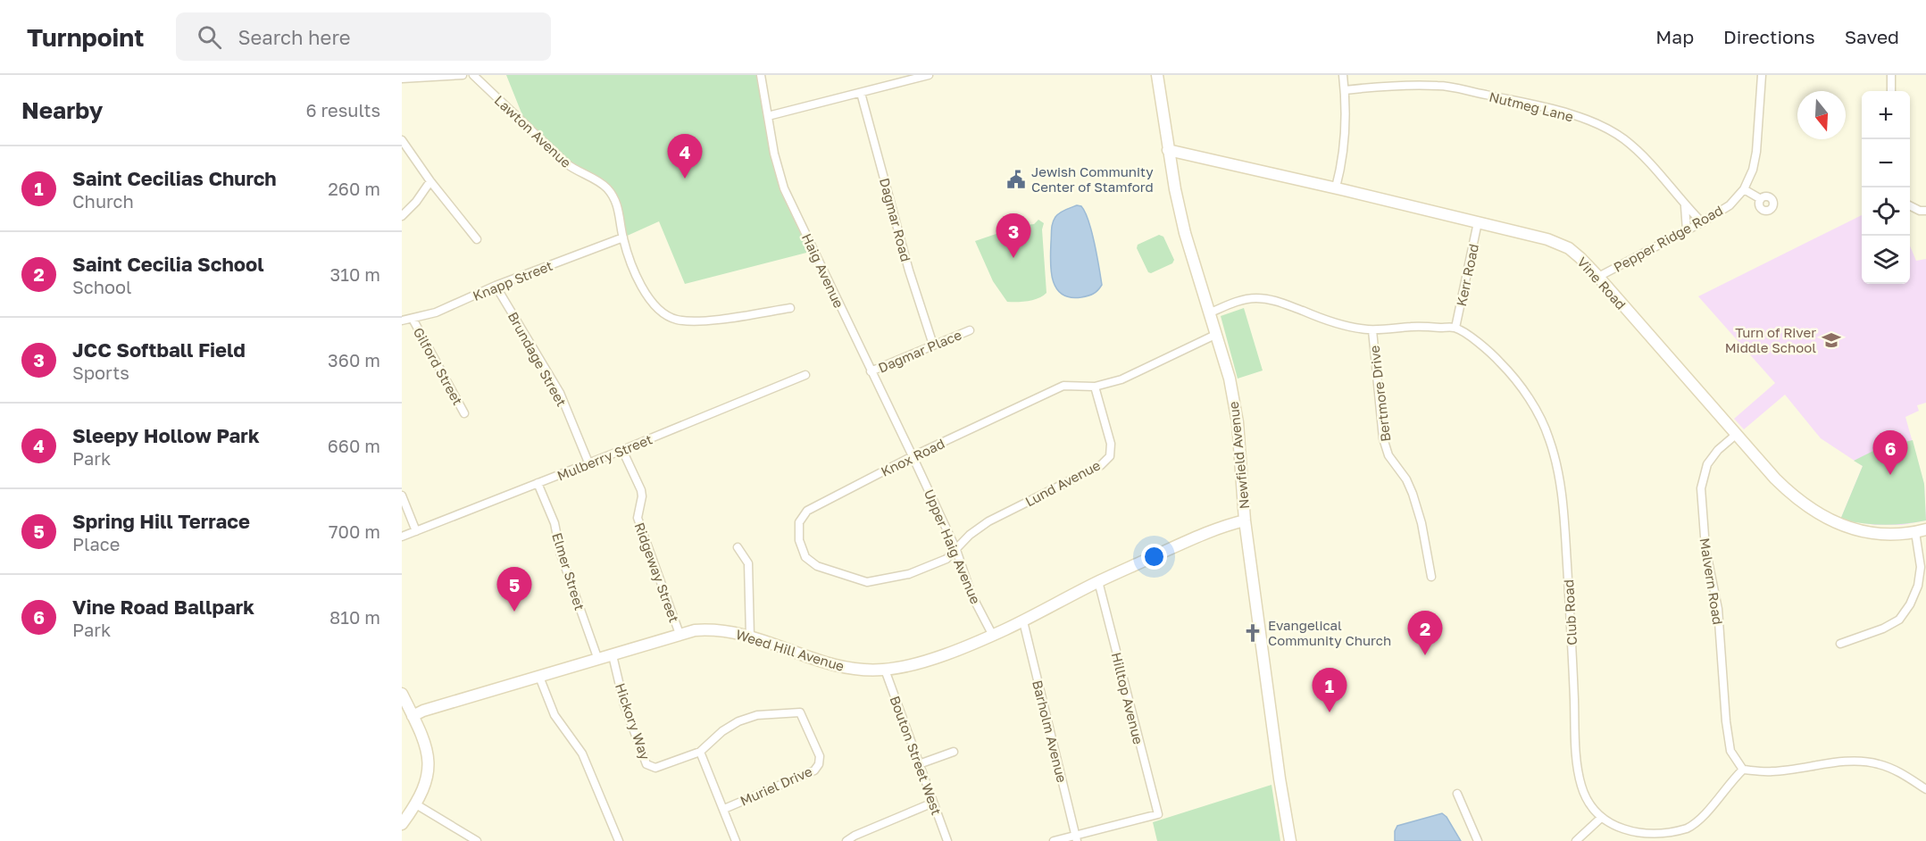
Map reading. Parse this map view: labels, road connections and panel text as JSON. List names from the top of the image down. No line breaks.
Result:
{"streets":{"main road":["Vine Road","Newfield Avenue","Weed Hill Avenue"],"street":["Nutmeg Lane","Lawton Avenue","Dagmar Road","Pepper Ridge Road","Haig Avenue","Kerr Road","Knapp Street","Dagmar Place","Brundage Street","Gilford Street","Bertmore Drive","Mulberry Street","Knox Road","Lund Avenue","Upper Haig Avenue","Elmer Street","Ridgeway Street","Malvern Road","Club Road","Hilltop Avenue","Hickory Way","Barholm Avenue","Bouton Street West","Muriel Drive"]},"crossings":[["Nutmeg Lane","Pepper Ridge Road"],["Lawton Avenue","Knapp Street"],["Dagmar Road","Dagmar Place"],["Pepper Ridge Road","Vine Road"],["Haig Avenue","Dagmar Place"],["Haig Avenue","Knox Road"],["Haig Avenue","Upper Haig Avenue"],["Kerr Road","Vine Road"],["Kerr Road","Club Road"],["Knapp Street","Brundage Street"],["Knapp Street","Gilford Street"],["Vine Road","Newfield Avenue"],["Vine Road","Malvern Road"],["Brundage Street","Mulberry Street"],["Newfield Avenue","Knox Road"],["Newfield Avenue","Weed Hill Avenue"],["Mulberry Street","Elmer Street"],["Mulberry Street","Ridgeway Street"],["Knox Road","Lund Avenue"],["Knox Road","Upper Haig Avenue"],["Lund Avenue","Upper Haig Avenue"],["Upper Haig Avenue","Weed Hill Avenue"],["Elmer Street","Weed Hill Avenue"],["Ridgeway Street","Weed Hill Avenue"],["Malvern Road","Club Road"],["Weed Hill Avenue","Hilltop Avenue"],["Weed Hill Avenue","Hickory Way"],["Weed Hill Avenue","Barholm Avenue"],["Weed Hill Avenue","Bouton Street West"],["Hilltop Avenue","Barholm Avenue"],["Hickory Way","Muriel Drive"]],"places":{"public building":["Jewish Community Center of Stamford"],"school or university":["Turn of River Middle School"],"church":["Evangelical Community Church"]},"north":"bottom","page":{"header":"Turnpoint","search":"Search here","nav":["Map","Directions","Saved"],"heading":["Nearby","6 results"],"map_buttons":["+","−"],"pins":["4","3","6","5","2","1"],"list":[{"mark":"1","name":"Saint Cecilias Church","note":"Church","value":"260 m"},{"mark":"2","name":"Saint Cecilia School","note":"School","value":"310 m"},{"mark":"3","name":"JCC Softball Field","note":"Sports","value":"360 m"},{"mark":"4","name":"Sleepy Hollow Park","note":"Park","value":"660 m"},{"mark":"5","name":"Spring Hill Terrace","note":"Place","value":"700 m"},{"mark":"6","name":"Vine Road Ballpark","note":"Park","value":"810 m"}]}}
